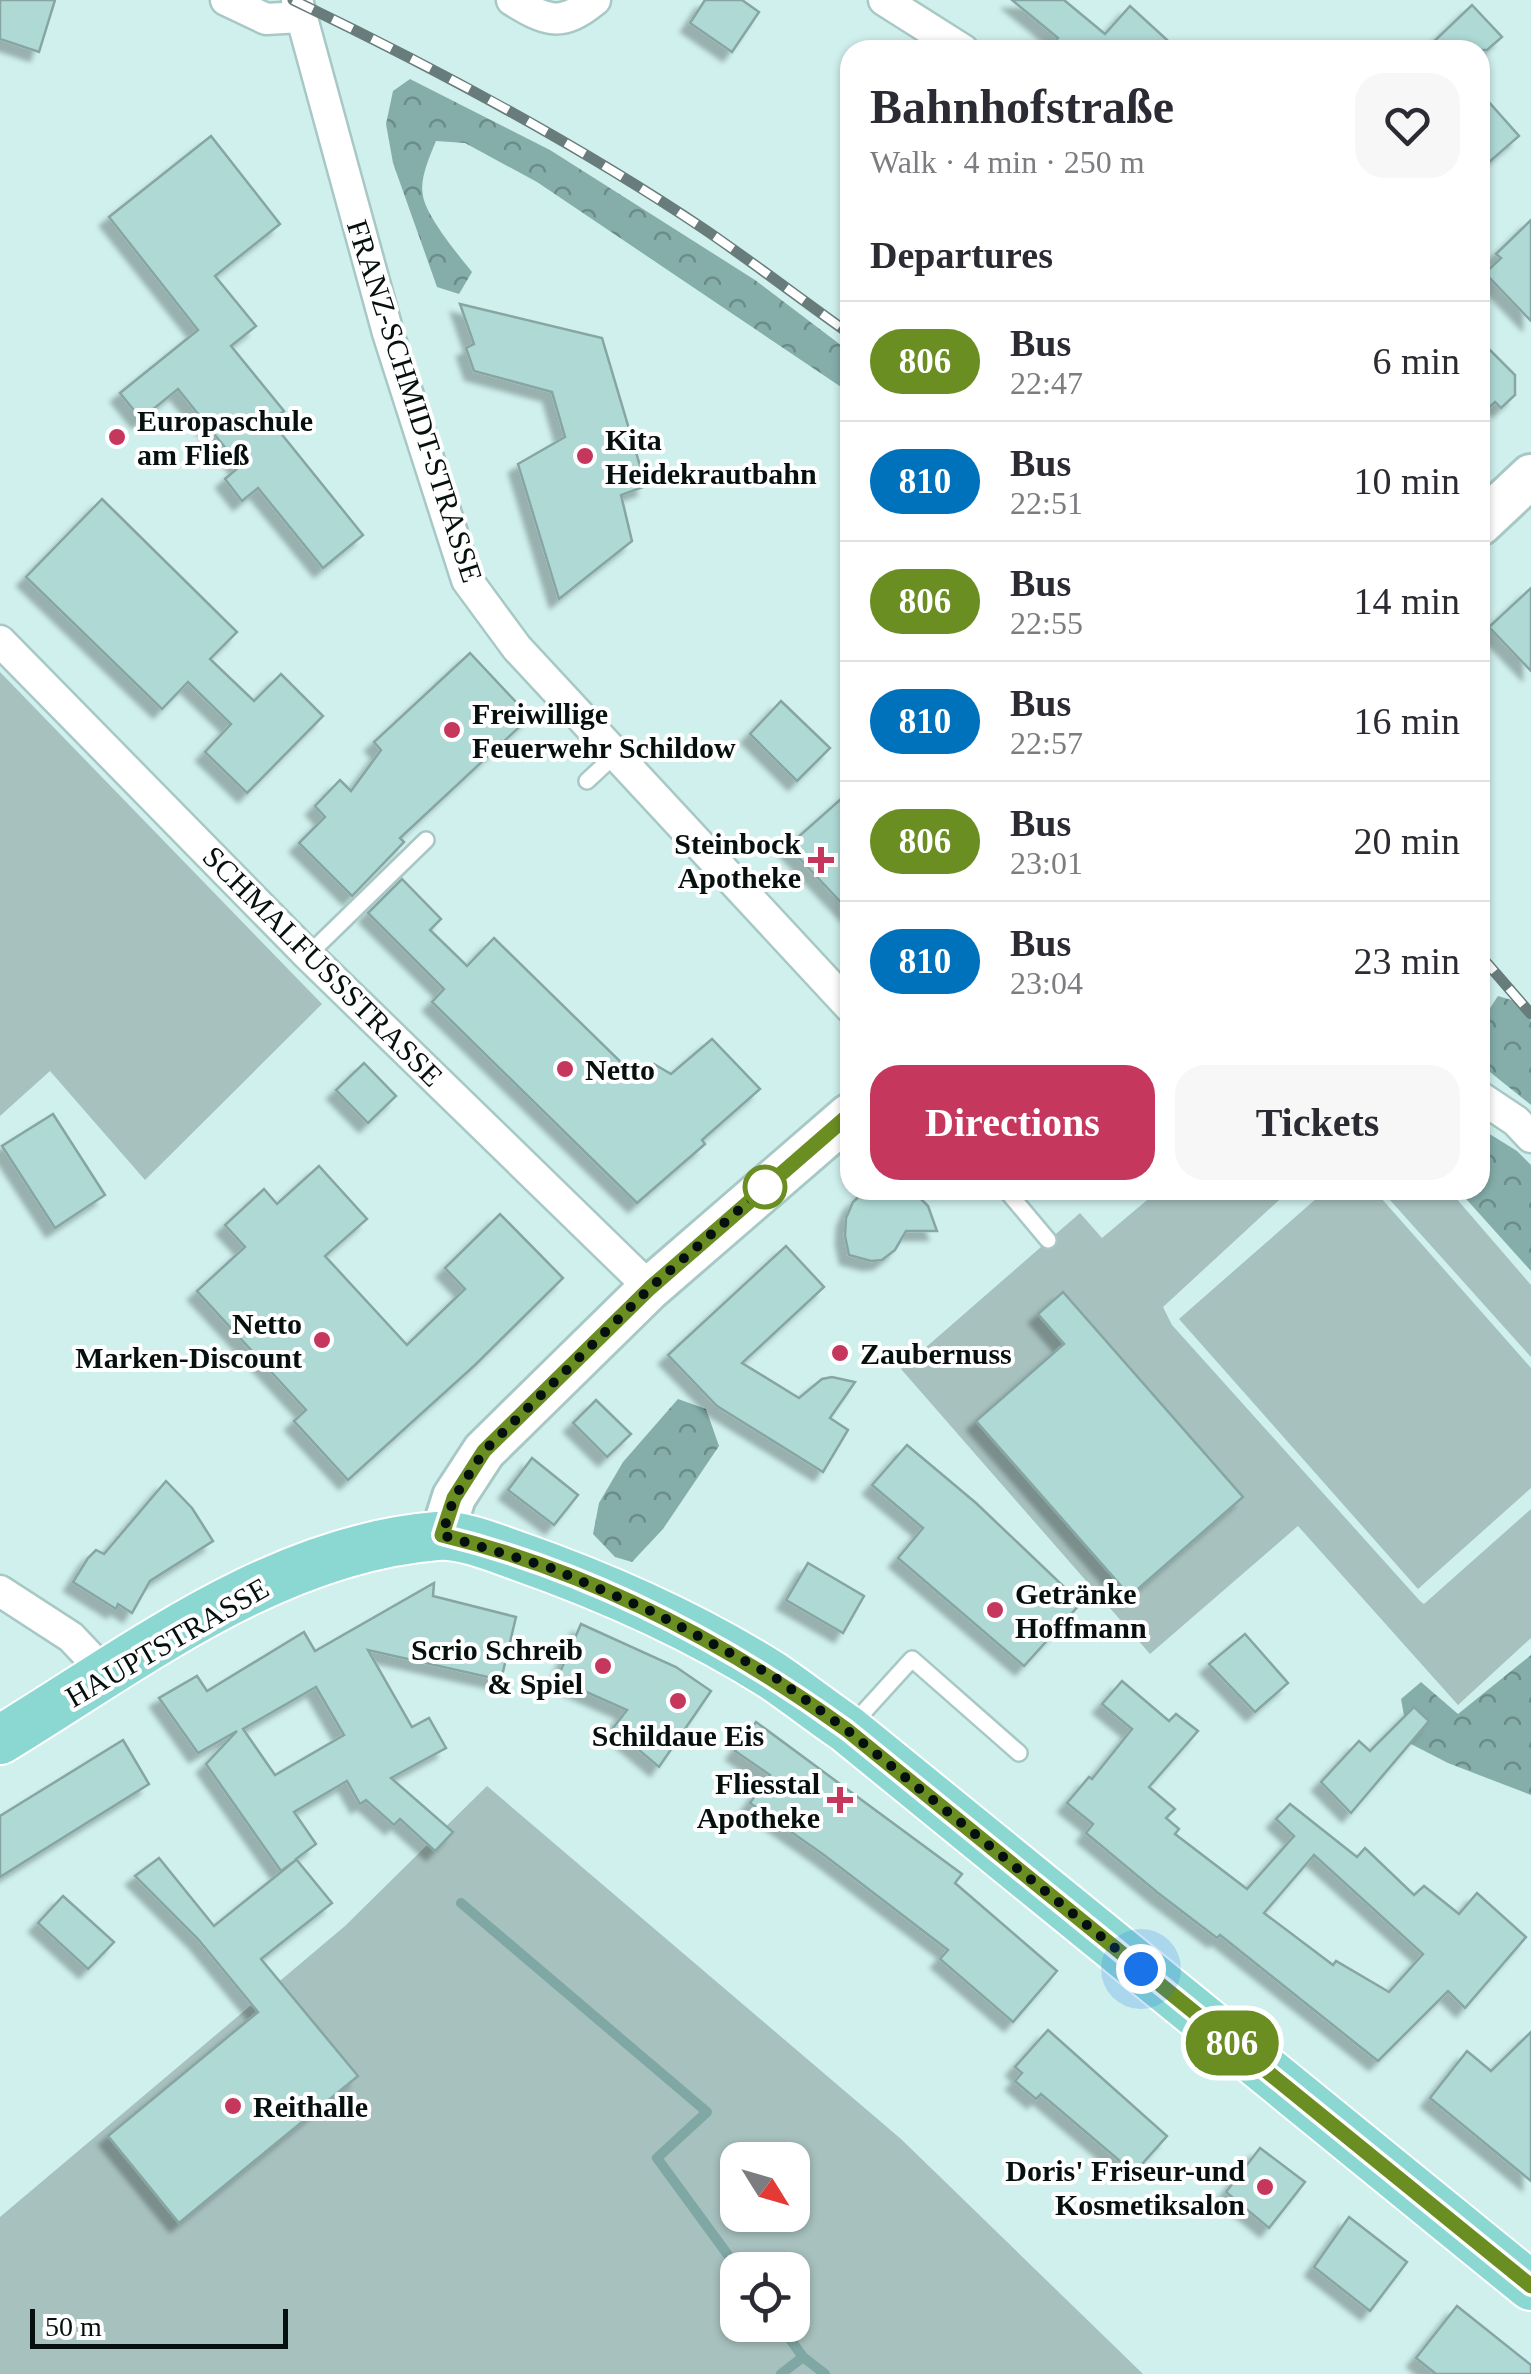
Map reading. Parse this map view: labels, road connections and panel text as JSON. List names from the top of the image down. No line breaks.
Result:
{"streets":{"main road":["HAUPTSTRASSE"],"street":["FRANZ-SCHMIDT-STRASSE","SCHMALFUSSSTRASSE"]},"places":{"other":["Europaschule am Fließ","Kita Heidekrautbahn","Freiwillige Feuerwehr Schildow","Netto","Netto Marken-Discount","Zaubernuss","Getränke Hoffmann","Scrio Schreib & Spiel","Schildaue Eis","Reithalle","Doris' Friseur-und Kosmetiksalon"],"health":["Steinbock Apotheke","Fliesstal Apotheke"]},"lines":["bus line 806"],"scale_bar":"50 m","north":"bottom right","page":{"on_map":"806","heading":[["Bahnhofstraße","Walk · 4 min · 250 m"],"Departures"],"list":[{"mark":"806","name":"Bus","note":"22:47","value":"6 min"},{"mark":"810","name":"Bus","note":"22:51","value":"10 min"},{"mark":"806","name":"Bus","note":"22:55","value":"14 min"},{"mark":"810","name":"Bus","note":"22:57","value":"16 min"},{"mark":"806","name":"Bus","note":"23:01","value":"20 min"},{"mark":"810","name":"Bus","note":"23:04","value":"23 min"}],"buttons":["Directions","Tickets"],"scale":"50 m"}}
